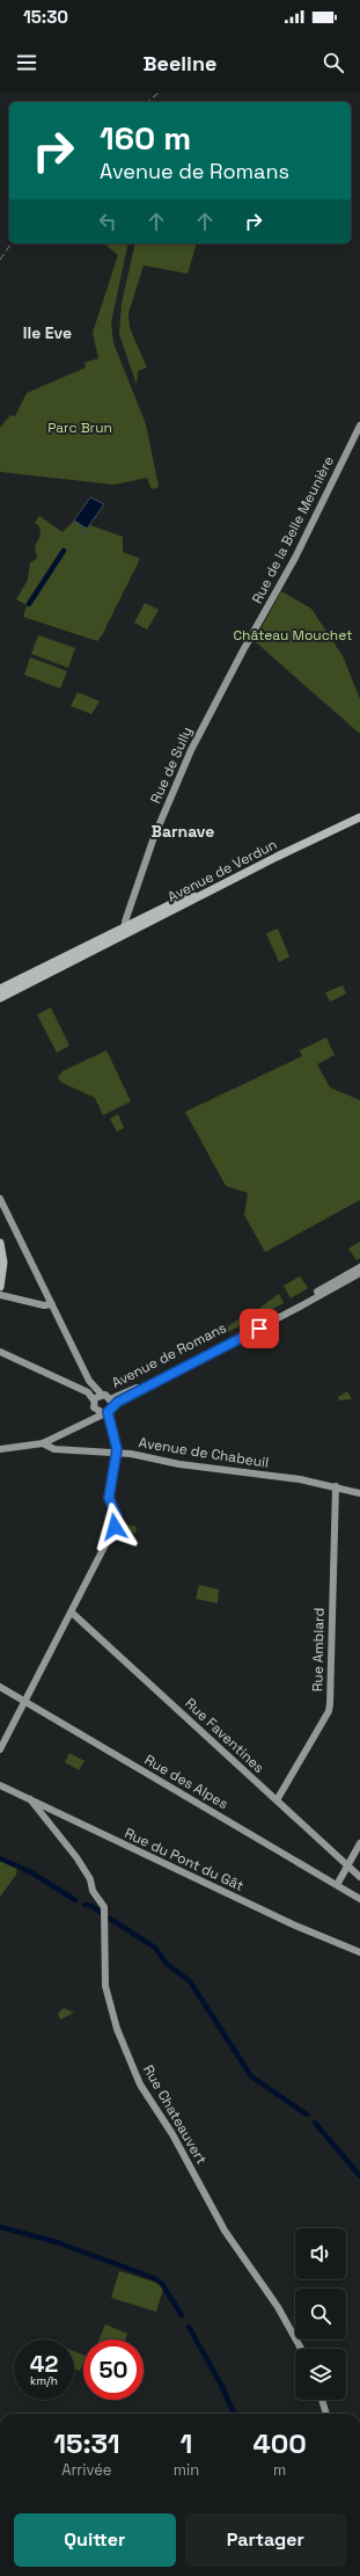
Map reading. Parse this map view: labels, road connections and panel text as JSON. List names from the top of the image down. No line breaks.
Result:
{"streets":{"main road":["Avenue de Verdun"],"street":["Rue de la Belle Meunière","Rue de Sully","Avenue de Romans","Avenue de Chabeuil","Rue Amblard","Rue Faventines","Rue des Alpes","Rue du Pont du Gât","Rue Chateauvert"]},"crossings":[["Rue de la Belle Meunière","Rue de Sully"],["Rue de Sully","Avenue de Verdun"],["Avenue de Romans","Avenue de Chabeuil"],["Avenue de Chabeuil","Rue Amblard"],["Rue Amblard","Rue Faventines"],["Rue du Pont du Gât","Rue Chateauvert"]],"districts":["Ile Eve","Barnave"],"parks":["Parc Brun","Château Mouchet"],"page":{"status":"15:30","header":"Beeline","turn":["160 m","Avenue de Romans"],"speed":"42 km/h","limit":"50","eta":["15:31","Arrivée","1","min","400","m"],"buttons":["Quitter","Partager"]}}
